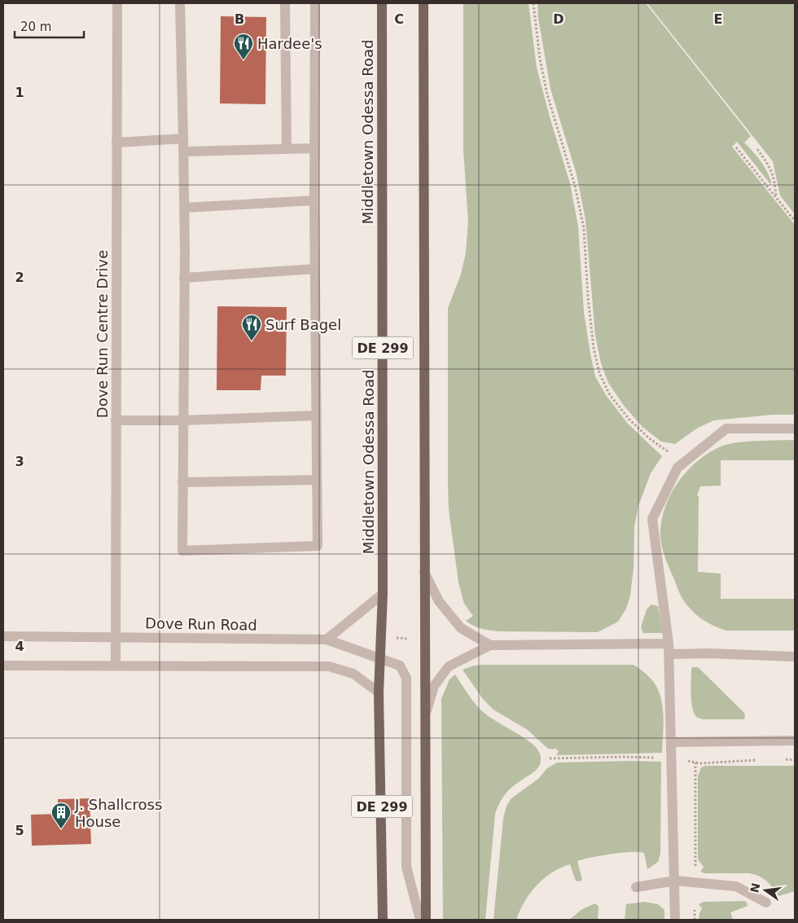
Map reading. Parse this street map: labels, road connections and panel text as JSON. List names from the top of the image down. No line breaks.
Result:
{"streets":{"main road":["Middletown Odessa Road","DE 299"],"street":["Dove Run Centre Drive","Dove Run Road"]},"crossings":[["Middletown Odessa Road","Dove Run Road"],["Dove Run Centre Drive","Dove Run Road"]],"places":{"restaurant":["Hardee's","Surf Bagel"],"building":["J. Shallcross House"]},"scale_bar":"20 m","north":"left","grid":{"columns":["B","C","D","E"],"rows":["1","2","3","4","5"]}}
